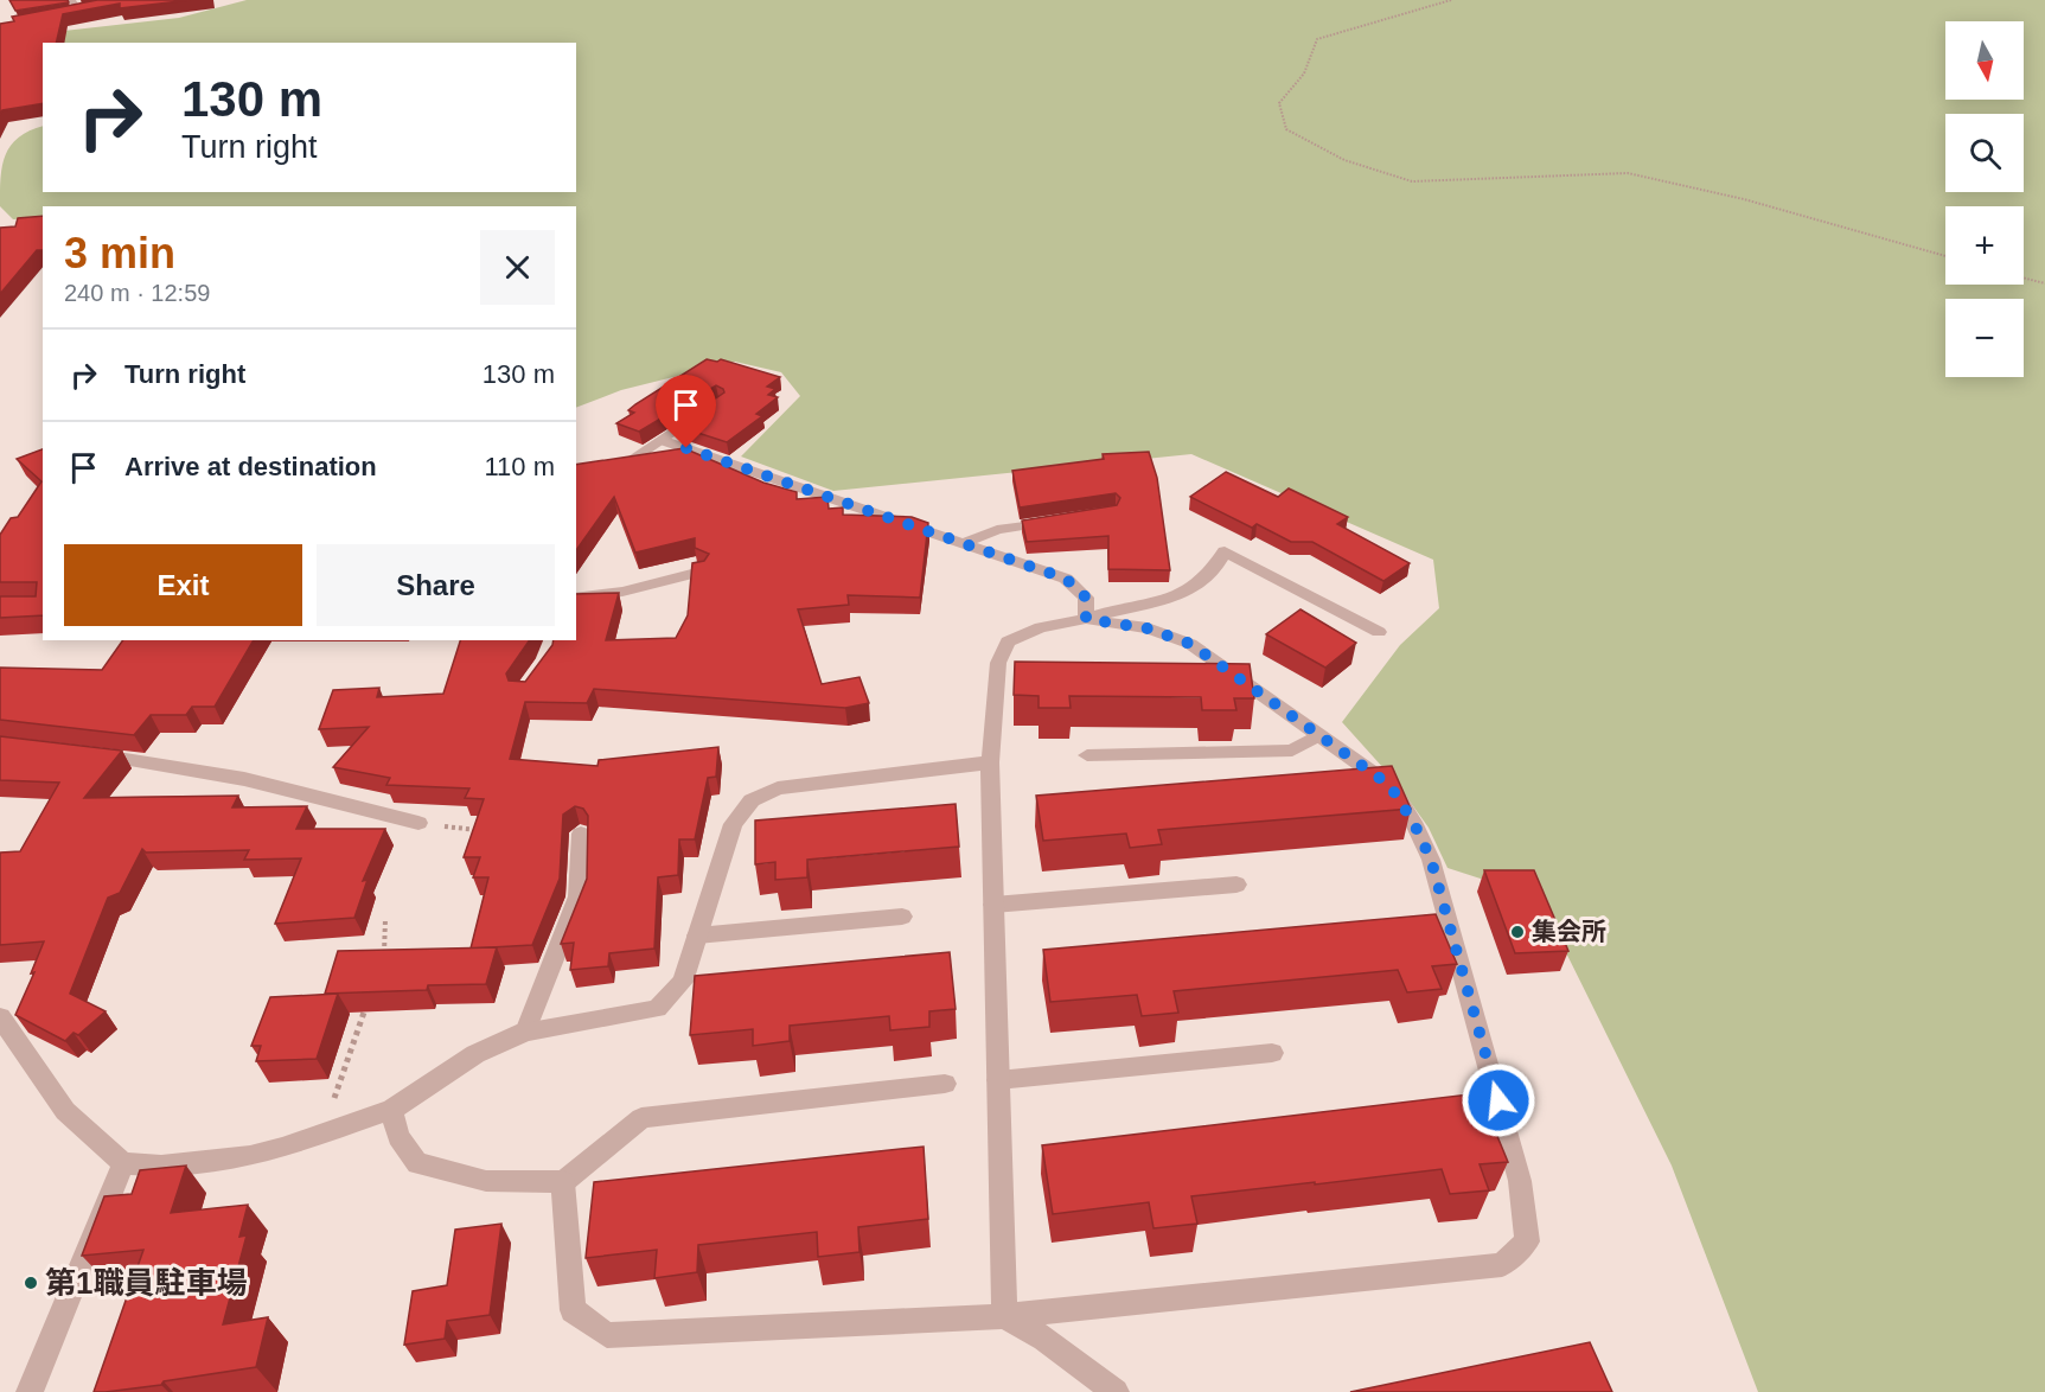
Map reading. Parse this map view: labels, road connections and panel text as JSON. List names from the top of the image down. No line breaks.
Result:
{"places":["集会所","第1職員駐車場"],"north":"bottom","page":{"map_buttons":["+","−"],"turn":["130 m","Turn right"],"heading":["3 min","240 m · 12:59"],"list":[{"name":"Turn right","value":"130 m"},{"name":"Arrive at destination","value":"110 m"}],"buttons":["Exit","Share"]}}
